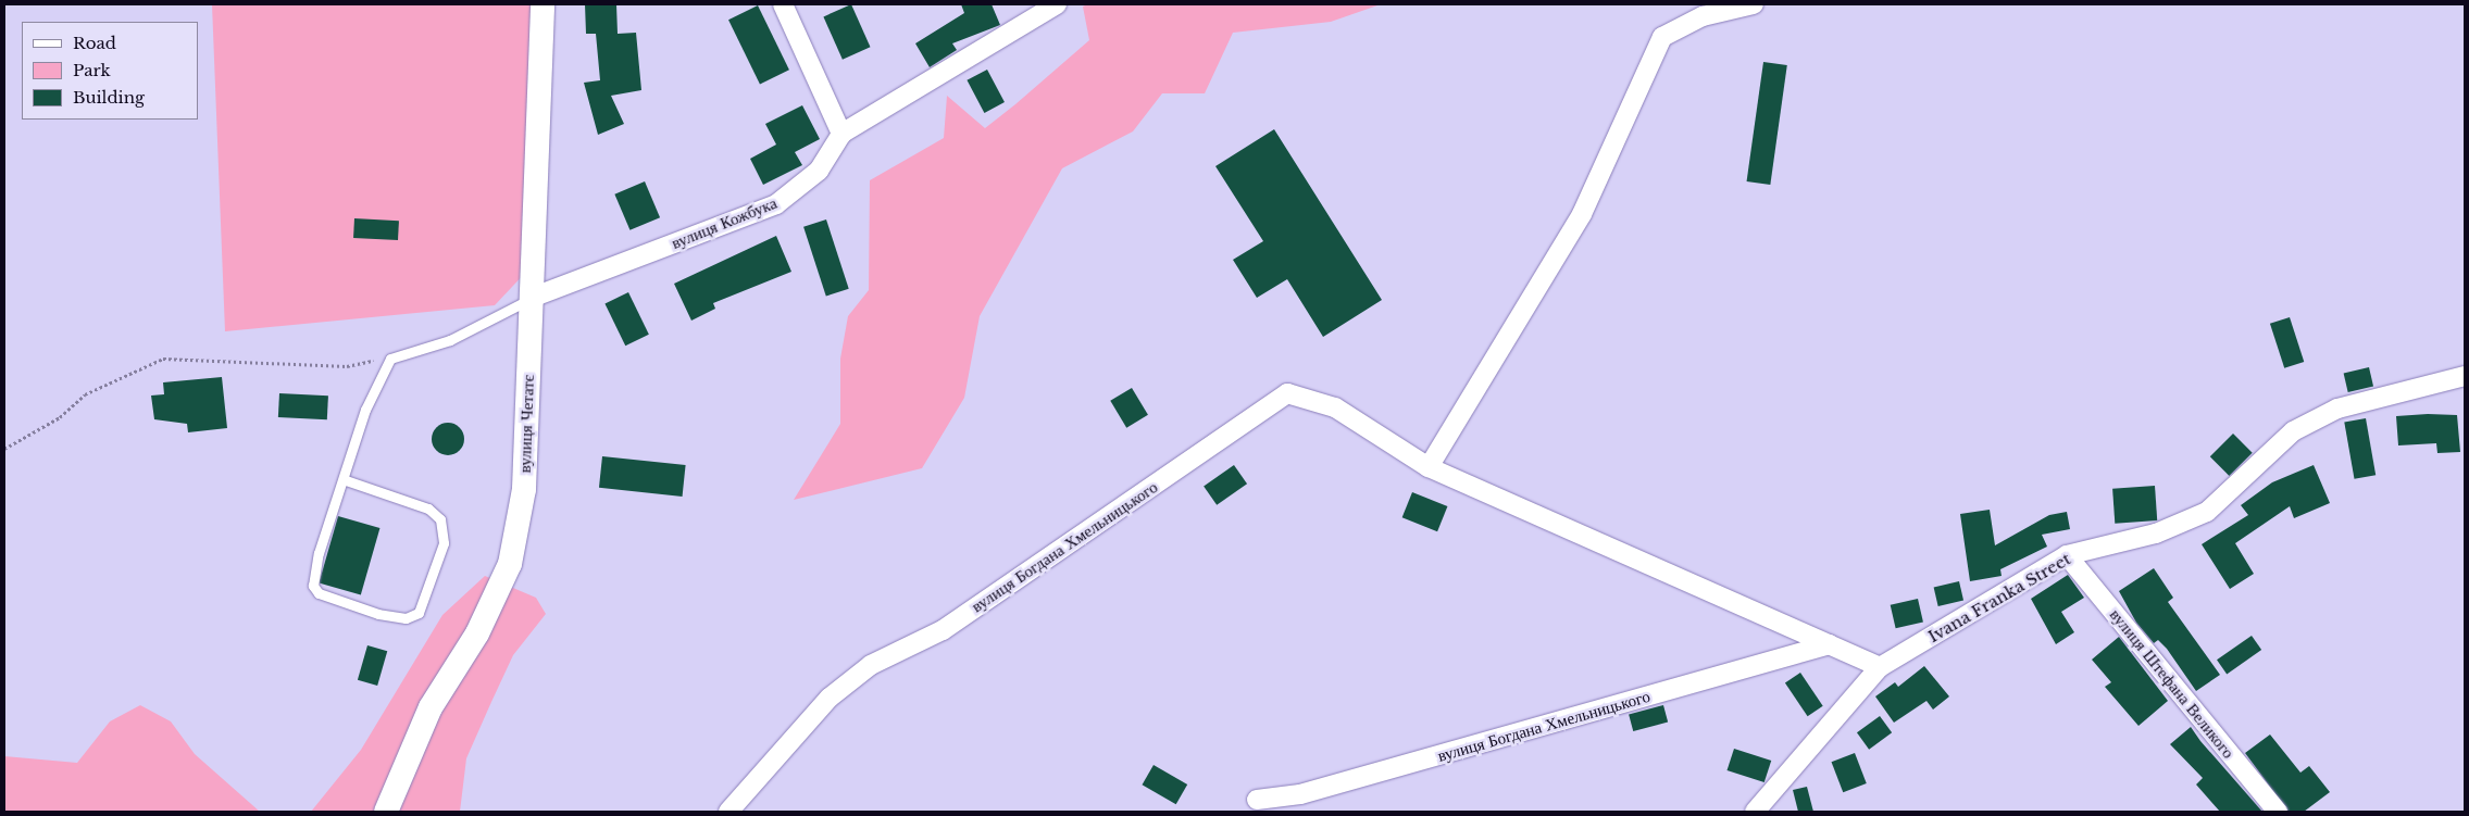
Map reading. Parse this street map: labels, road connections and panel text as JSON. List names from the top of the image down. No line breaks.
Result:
{"streets":{"street":["вулиця Кожбука","вулиця Четатє","вулиця Богдана Хмельницького","Ivana Franka Street","вулиця Штефана Великого"]},"crossings":[["вулиця Кожбука","вулиця Четатє"],["вулиця Богдана Хмельницького","Ivana Franka Street"],["Ivana Franka Street","вулиця Штефана Великого"]],"legend":["Road","Park","Building"]}
